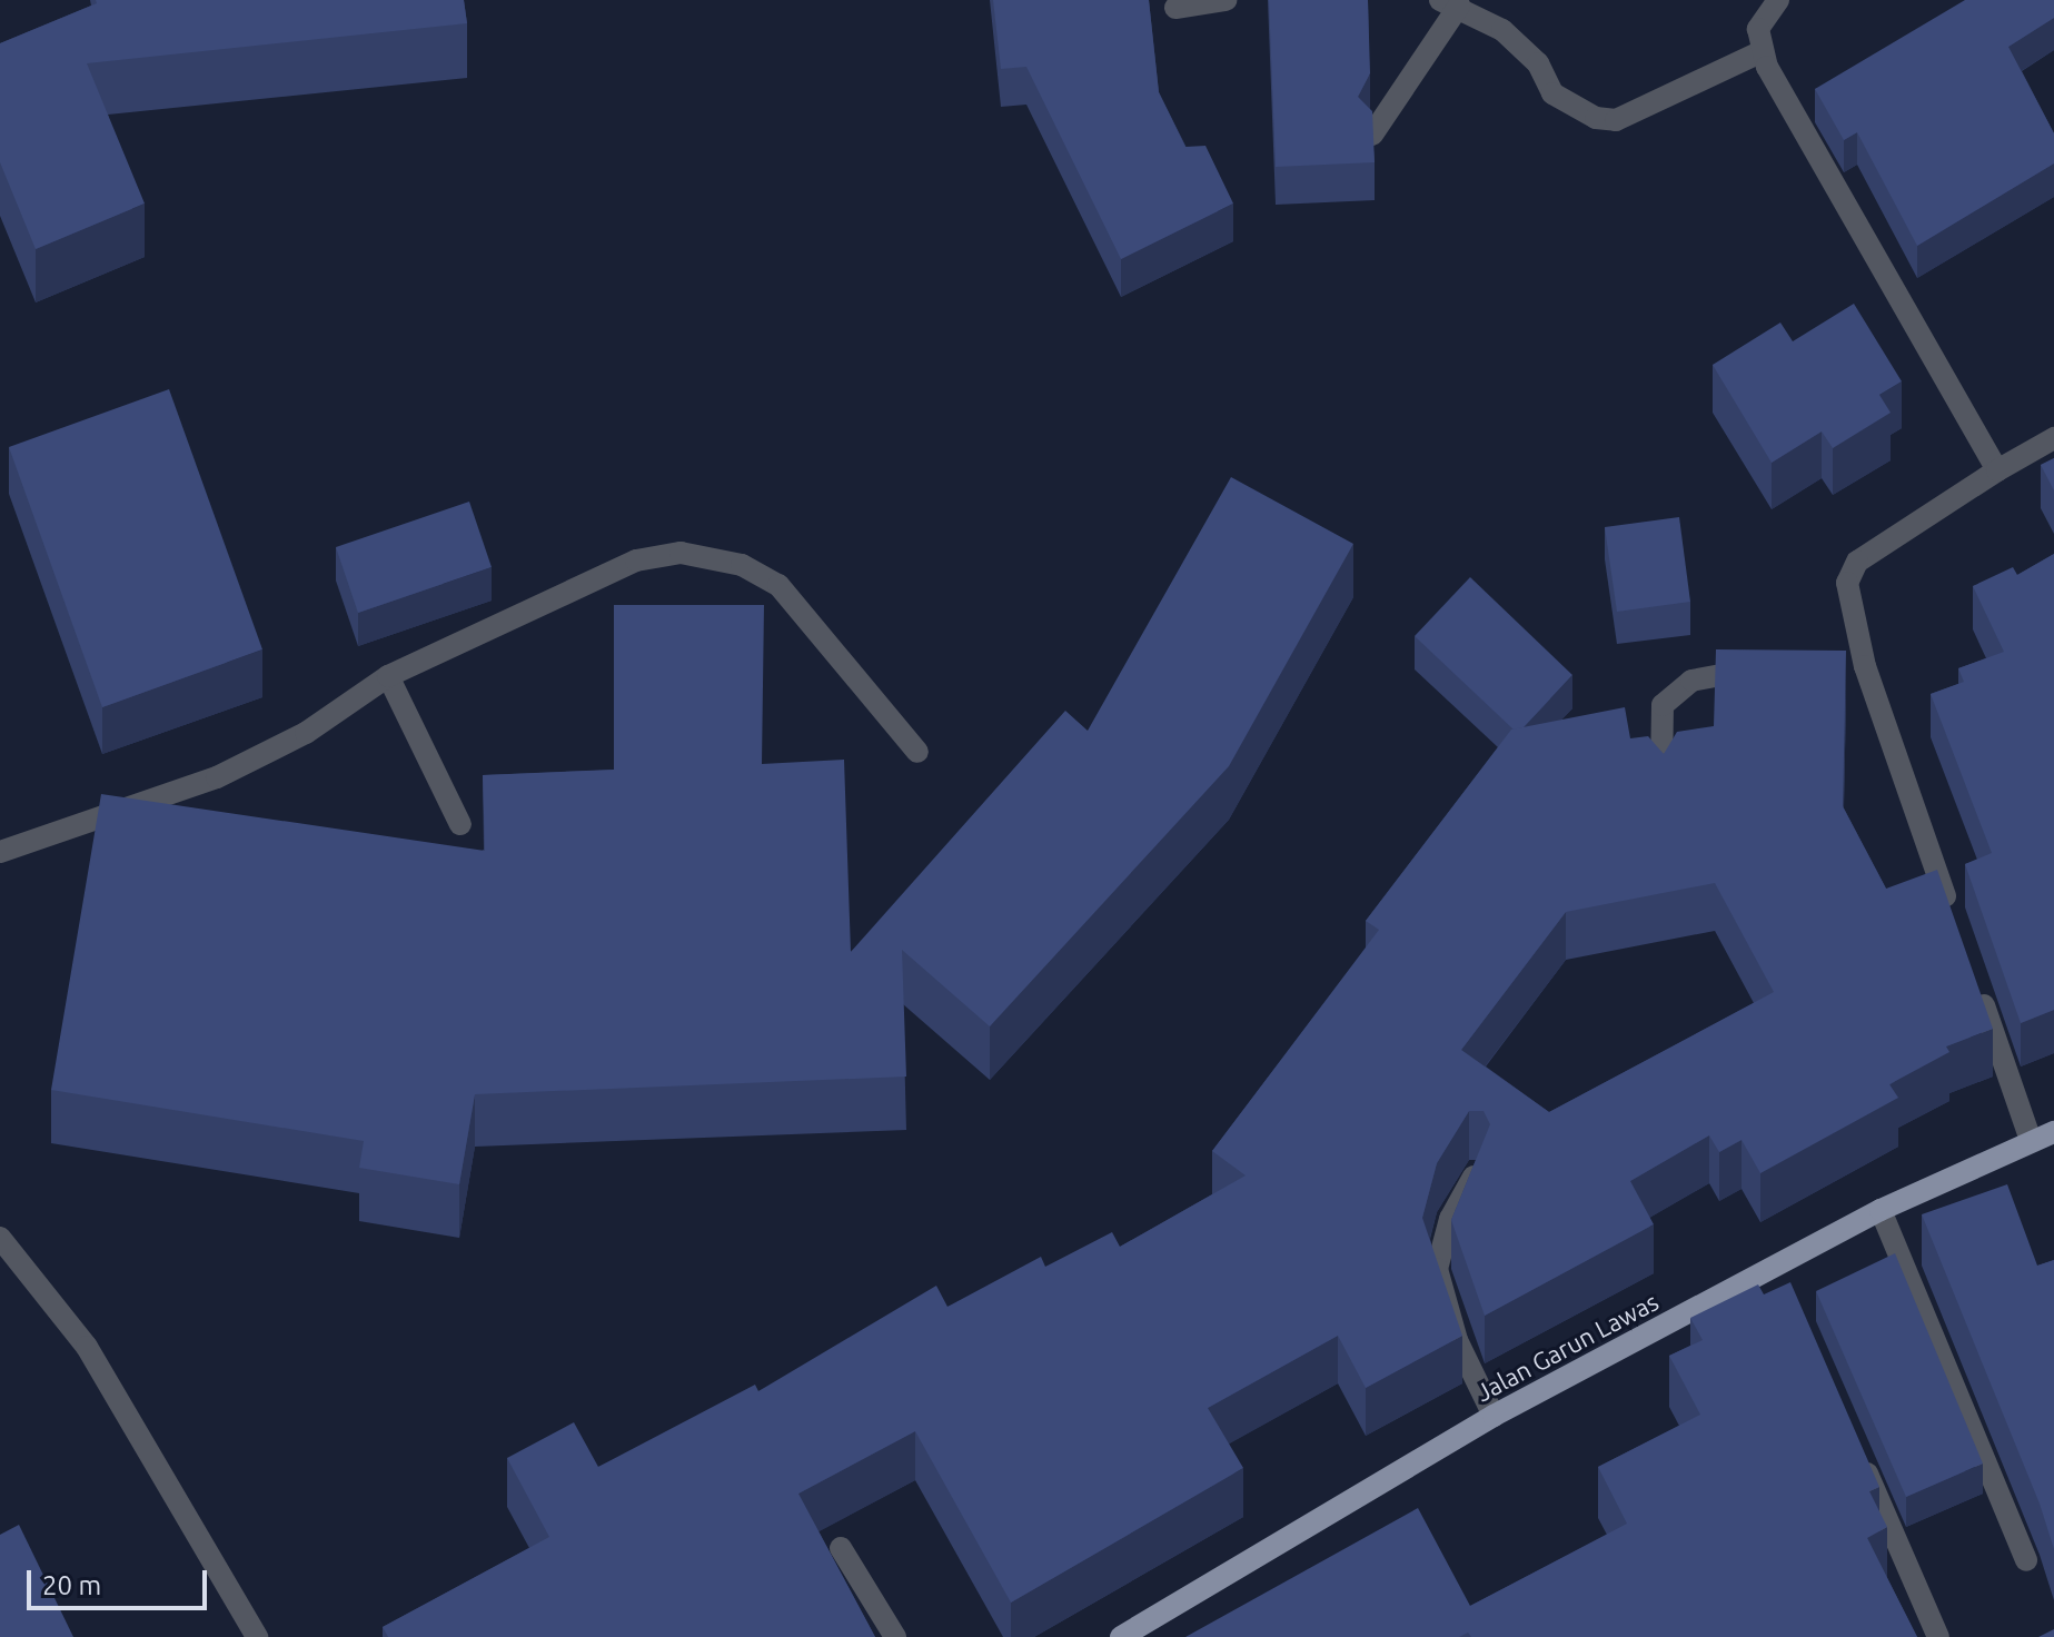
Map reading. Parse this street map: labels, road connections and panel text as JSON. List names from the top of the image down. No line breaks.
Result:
{"streets":{"main road":["Jalan Garun Lawas"]},"scale_bar":"20 m"}
